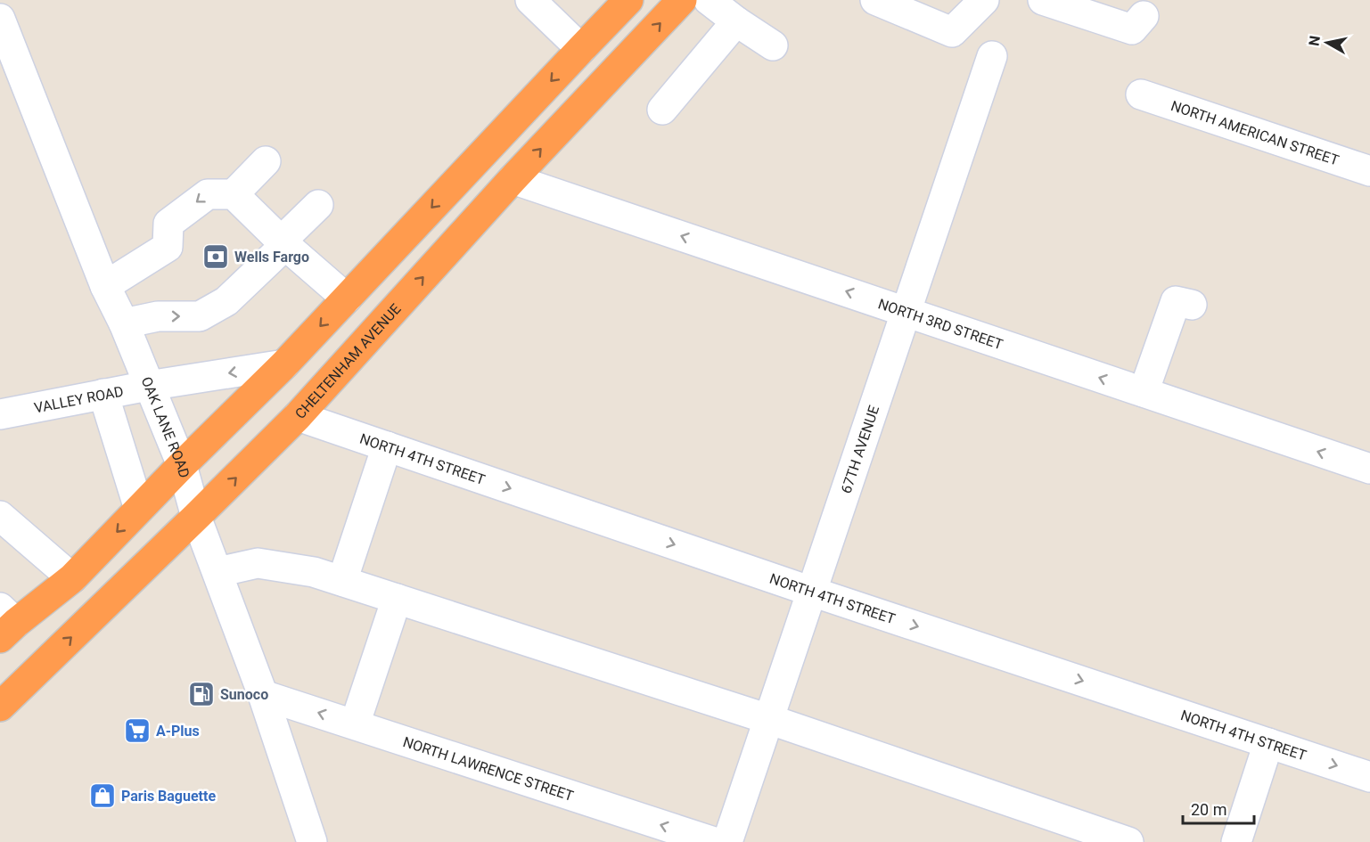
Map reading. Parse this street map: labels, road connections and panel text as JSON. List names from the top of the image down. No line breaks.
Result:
{"streets":{"highway":["CHELTENHAM AVENUE"],"street":["NORTH AMERICAN STREET","NORTH 3RD STREET","VALLEY ROAD","OAK LANE ROAD","67TH AVENUE","NORTH 4TH STREET","NORTH LAWRENCE STREET"]},"crossings":[["NORTH 3RD STREET","CHELTENHAM AVENUE"],["NORTH 3RD STREET","67TH AVENUE"],["CHELTENHAM AVENUE","OAK LANE ROAD"],["CHELTENHAM AVENUE","NORTH 4TH STREET"],["VALLEY ROAD","OAK LANE ROAD"],["OAK LANE ROAD","NORTH LAWRENCE STREET"],["67TH AVENUE","NORTH 4TH STREET"]],"one_way":["NORTH 3RD STREET"],"places":{"bank":["Wells Fargo"],"fuel station":["Sunoco"],"supermarket":["A-Plus"],"shop":["Paris Baguette"]},"scale_bar":"20 m","north":"left"}
